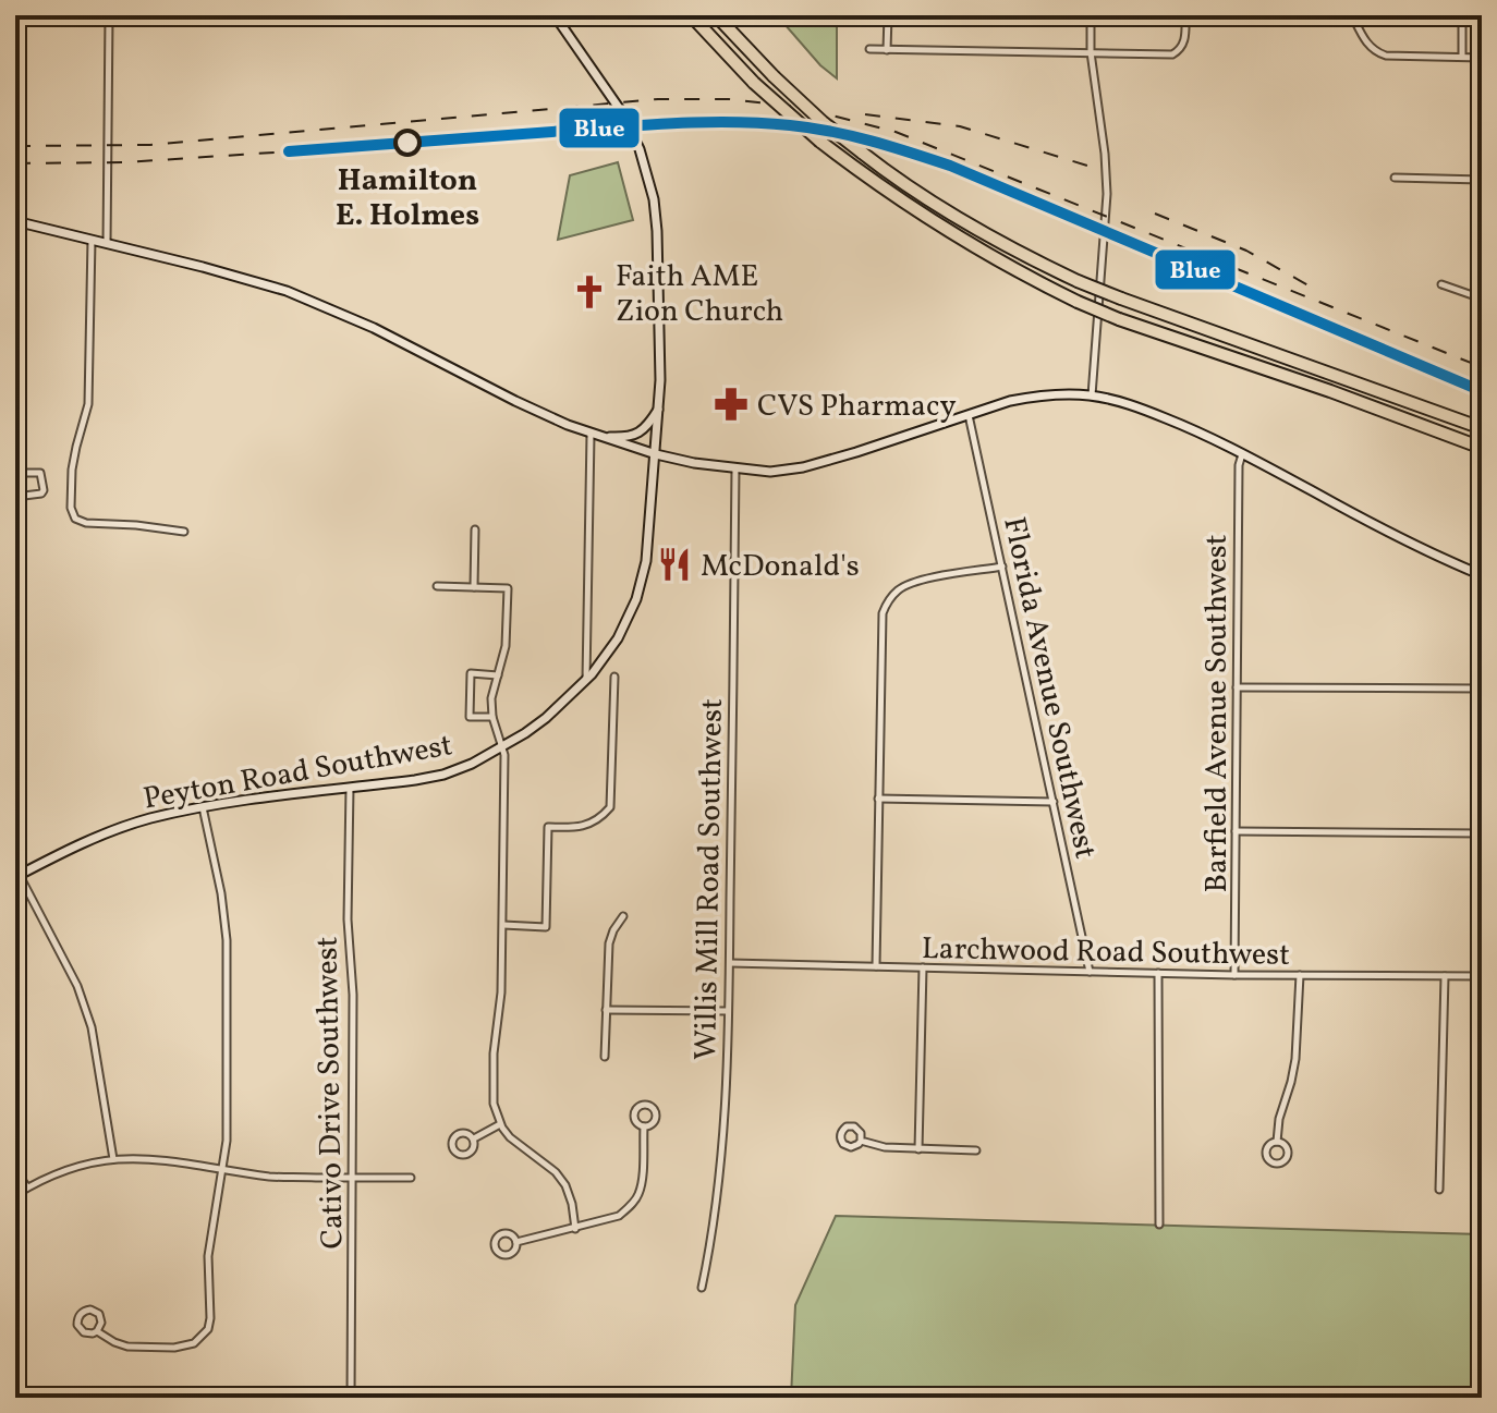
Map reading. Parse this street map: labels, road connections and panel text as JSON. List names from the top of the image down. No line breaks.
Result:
{"streets":{"main road":["Peyton Road Southwest"],"street":["Florida Avenue Southwest","Barfield Avenue Southwest","Willis Mill Road Southwest","Larchwood Road Southwest","Cativo Drive Southwest"]},"crossings":[["Florida Avenue Southwest","Larchwood Road Southwest"],["Barfield Avenue Southwest","Larchwood Road Southwest"],["Peyton Road Southwest","Cativo Drive Southwest"],["Willis Mill Road Southwest","Larchwood Road Southwest"]],"places":{"other":["Hamilton E. Holmes"],"church":["Faith AME Zion Church"],"pharmacy":["CVS Pharmacy"],"restaurant":["McDonald's"]},"lines":["transit line Blue"]}
